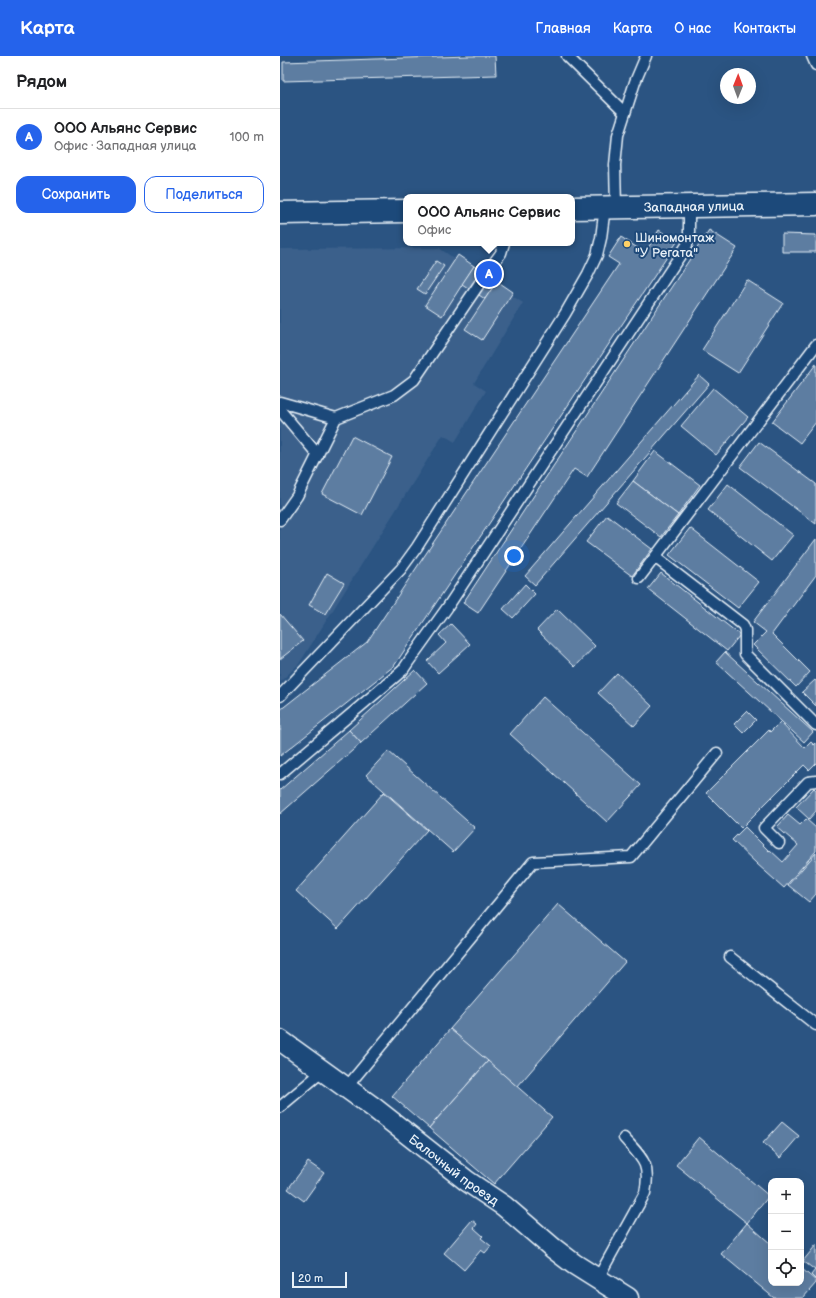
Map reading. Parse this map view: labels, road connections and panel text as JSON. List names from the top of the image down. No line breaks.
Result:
{"streets":{"street":["Западная улица","Балочный проезд"]},"places":["Шиномонтаж \"У Регата\""],"scale_bar":"20 m","north":"top","page":{"header":"Карта","nav":["Главная","Карта","О нас","Контакты"],"heading":"Рядом","list":[{"mark":"A","name":"ООО Альянс Сервис","note":"Офис · Западная улица","value":"100 m"}],"buttons":["Сохранить","Поделиться"],"popup":["ООО Альянс Сервис","Офис"],"pins":"A","map_buttons":["+","−"],"scale":"20 m"}}
